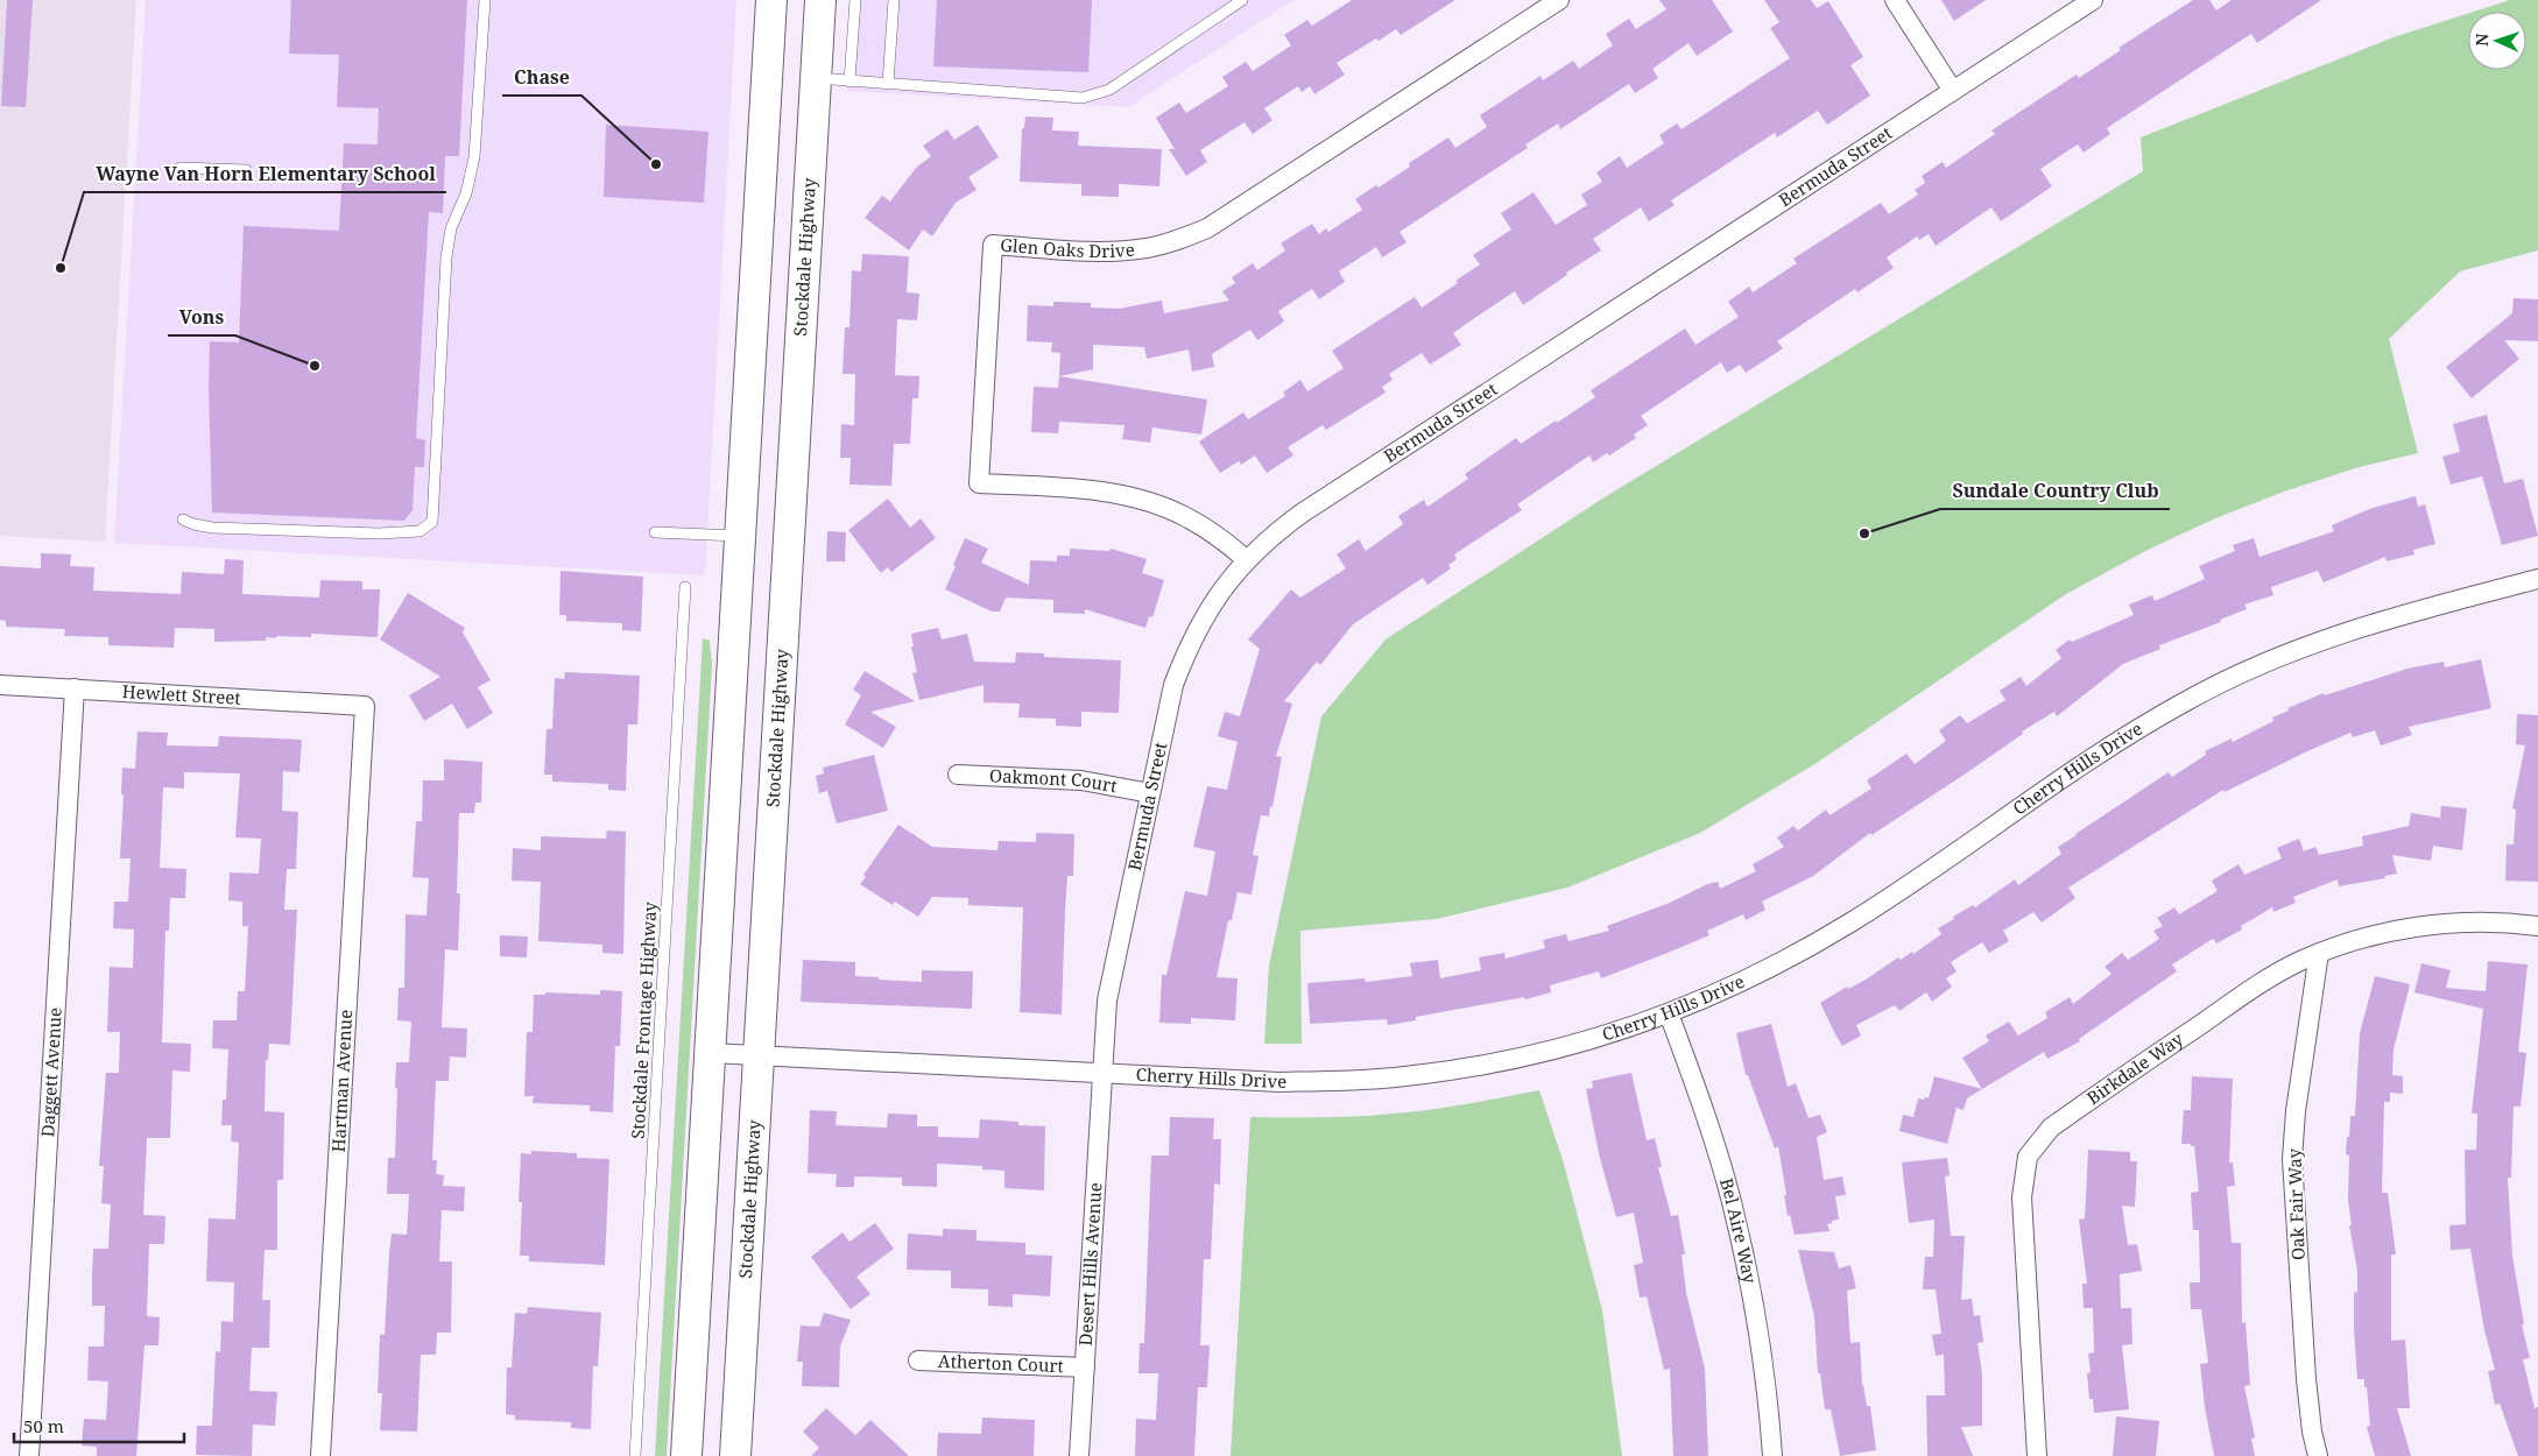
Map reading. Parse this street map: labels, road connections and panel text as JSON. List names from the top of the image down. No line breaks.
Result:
{"streets":{"main road":["Stockdale Highway"],"street":["Bermuda Street","Glen Oaks Drive","Hewlett Street","Cherry Hills Drive","Oakmont Court","Birkdale Way","Daggett Avenue","Hartman Avenue","Oak Fair Way","Bel Aire Way","Desert Hills Avenue","Atherton Court"],"lane":["Stockdale Frontage Highway"]},"crossings":[["Bermuda Street","Glen Oaks Drive"],["Bermuda Street","Cherry Hills Drive"],["Bermuda Street","Oakmont Court"],["Bermuda Street","Desert Hills Avenue"],["Stockdale Highway","Cherry Hills Drive"],["Hewlett Street","Daggett Avenue"],["Hewlett Street","Hartman Avenue"],["Cherry Hills Drive","Bel Aire Way"],["Cherry Hills Drive","Desert Hills Avenue"],["Birkdale Way","Oak Fair Way"],["Desert Hills Avenue","Atherton Court"]],"places":["Chase","Wayne Van Horn Elementary School","Vons","Sundale Country Club"],"scale_bar":"50 m","north":"left"}
